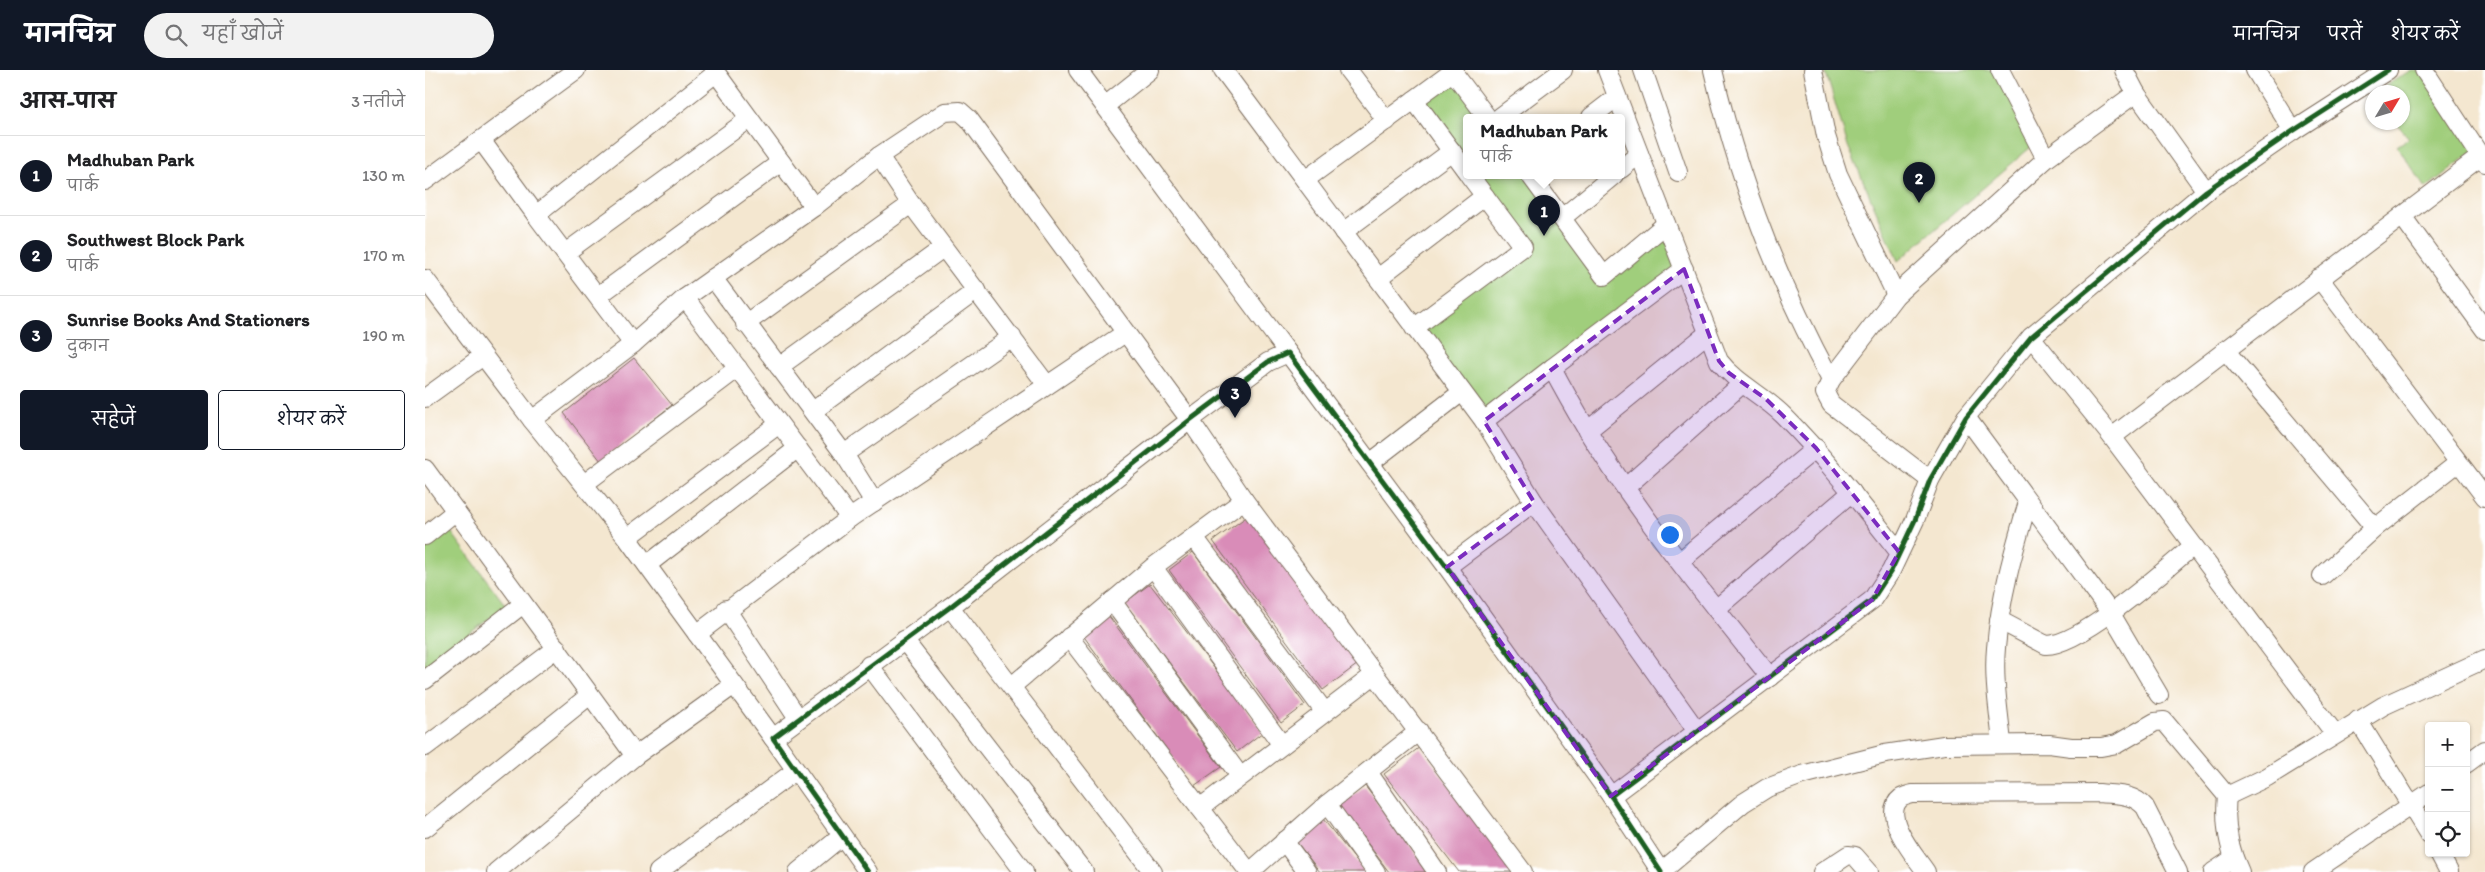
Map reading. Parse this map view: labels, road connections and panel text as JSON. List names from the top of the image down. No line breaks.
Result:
{"north":"top right","page":{"header":"मानचित्र","search":"यहाँ खोजें","nav":["मानचित्र","परतें","शेयर करें"],"heading":["आस-पास","3 नतीजे"],"popup":["Madhuban Park","पार्क"],"list":[{"mark":"1","name":"Madhuban Park","note":"पार्क","value":"130 m"},{"mark":"2","name":"Southwest Block Park","note":"पार्क","value":"170 m"},{"mark":"3","name":"Sunrise Books And Stationers","note":"दुकान","value":"190 m"}],"pins":["2","1","3"],"buttons":["सहेजें","शेयर करें"],"map_buttons":["+","−"]}}
